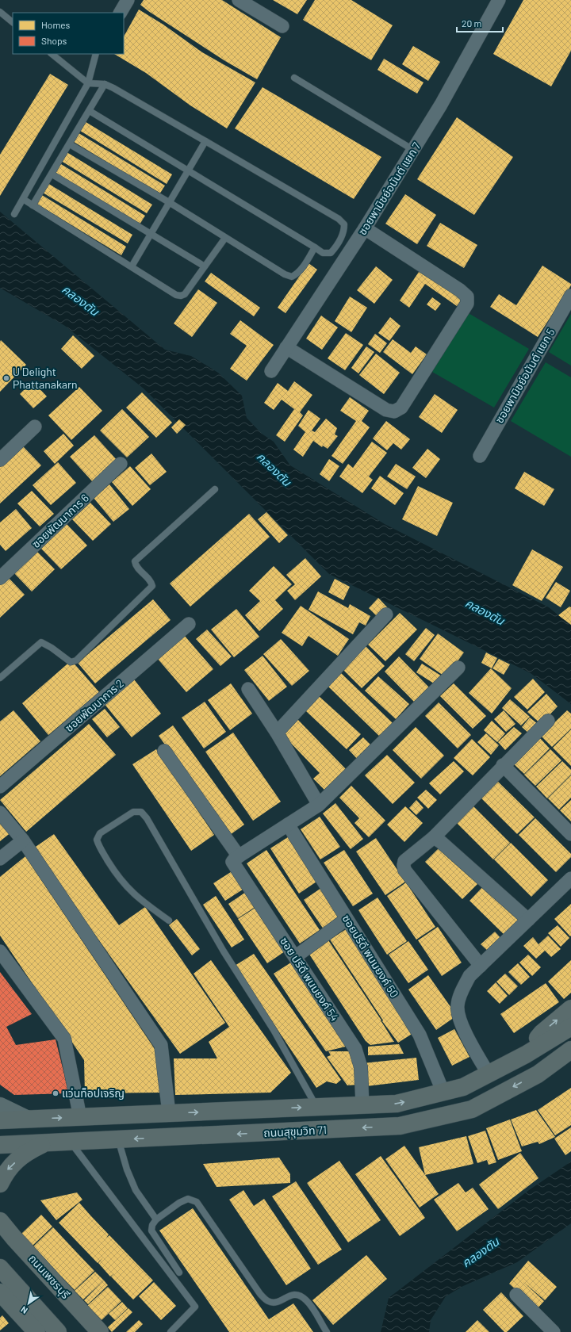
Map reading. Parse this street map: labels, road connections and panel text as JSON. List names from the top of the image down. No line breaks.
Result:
{"streets":{"main road":["ถนนสุขุมวิท 71","ถนนเพชรบุรี"],"street":["ซอยพานิชย์อนันต์ แยก 7","ซอยพานิชย์อนันต์ แยก 5","ซอยพัฒนาการ 6","ซอยพัฒนาการ 2","ซอยปรีดี พนมยงค์ 50","ซอย ปรีดี พนมยงค์ 54"]},"crossings":[["ซอยปรีดี พนมยงค์ 50","ถนนสุขุมวิท 71"],["ซอย ปรีดี พนมยงค์ 54","ถนนสุขุมวิท 71"]],"water":["คลองตัน"],"places":["U Delight Phattanakarn","แว่นท็อปเจริญ"],"legend":["Homes","Shops"],"scale_bar":"20 m","north":"bottom left"}
